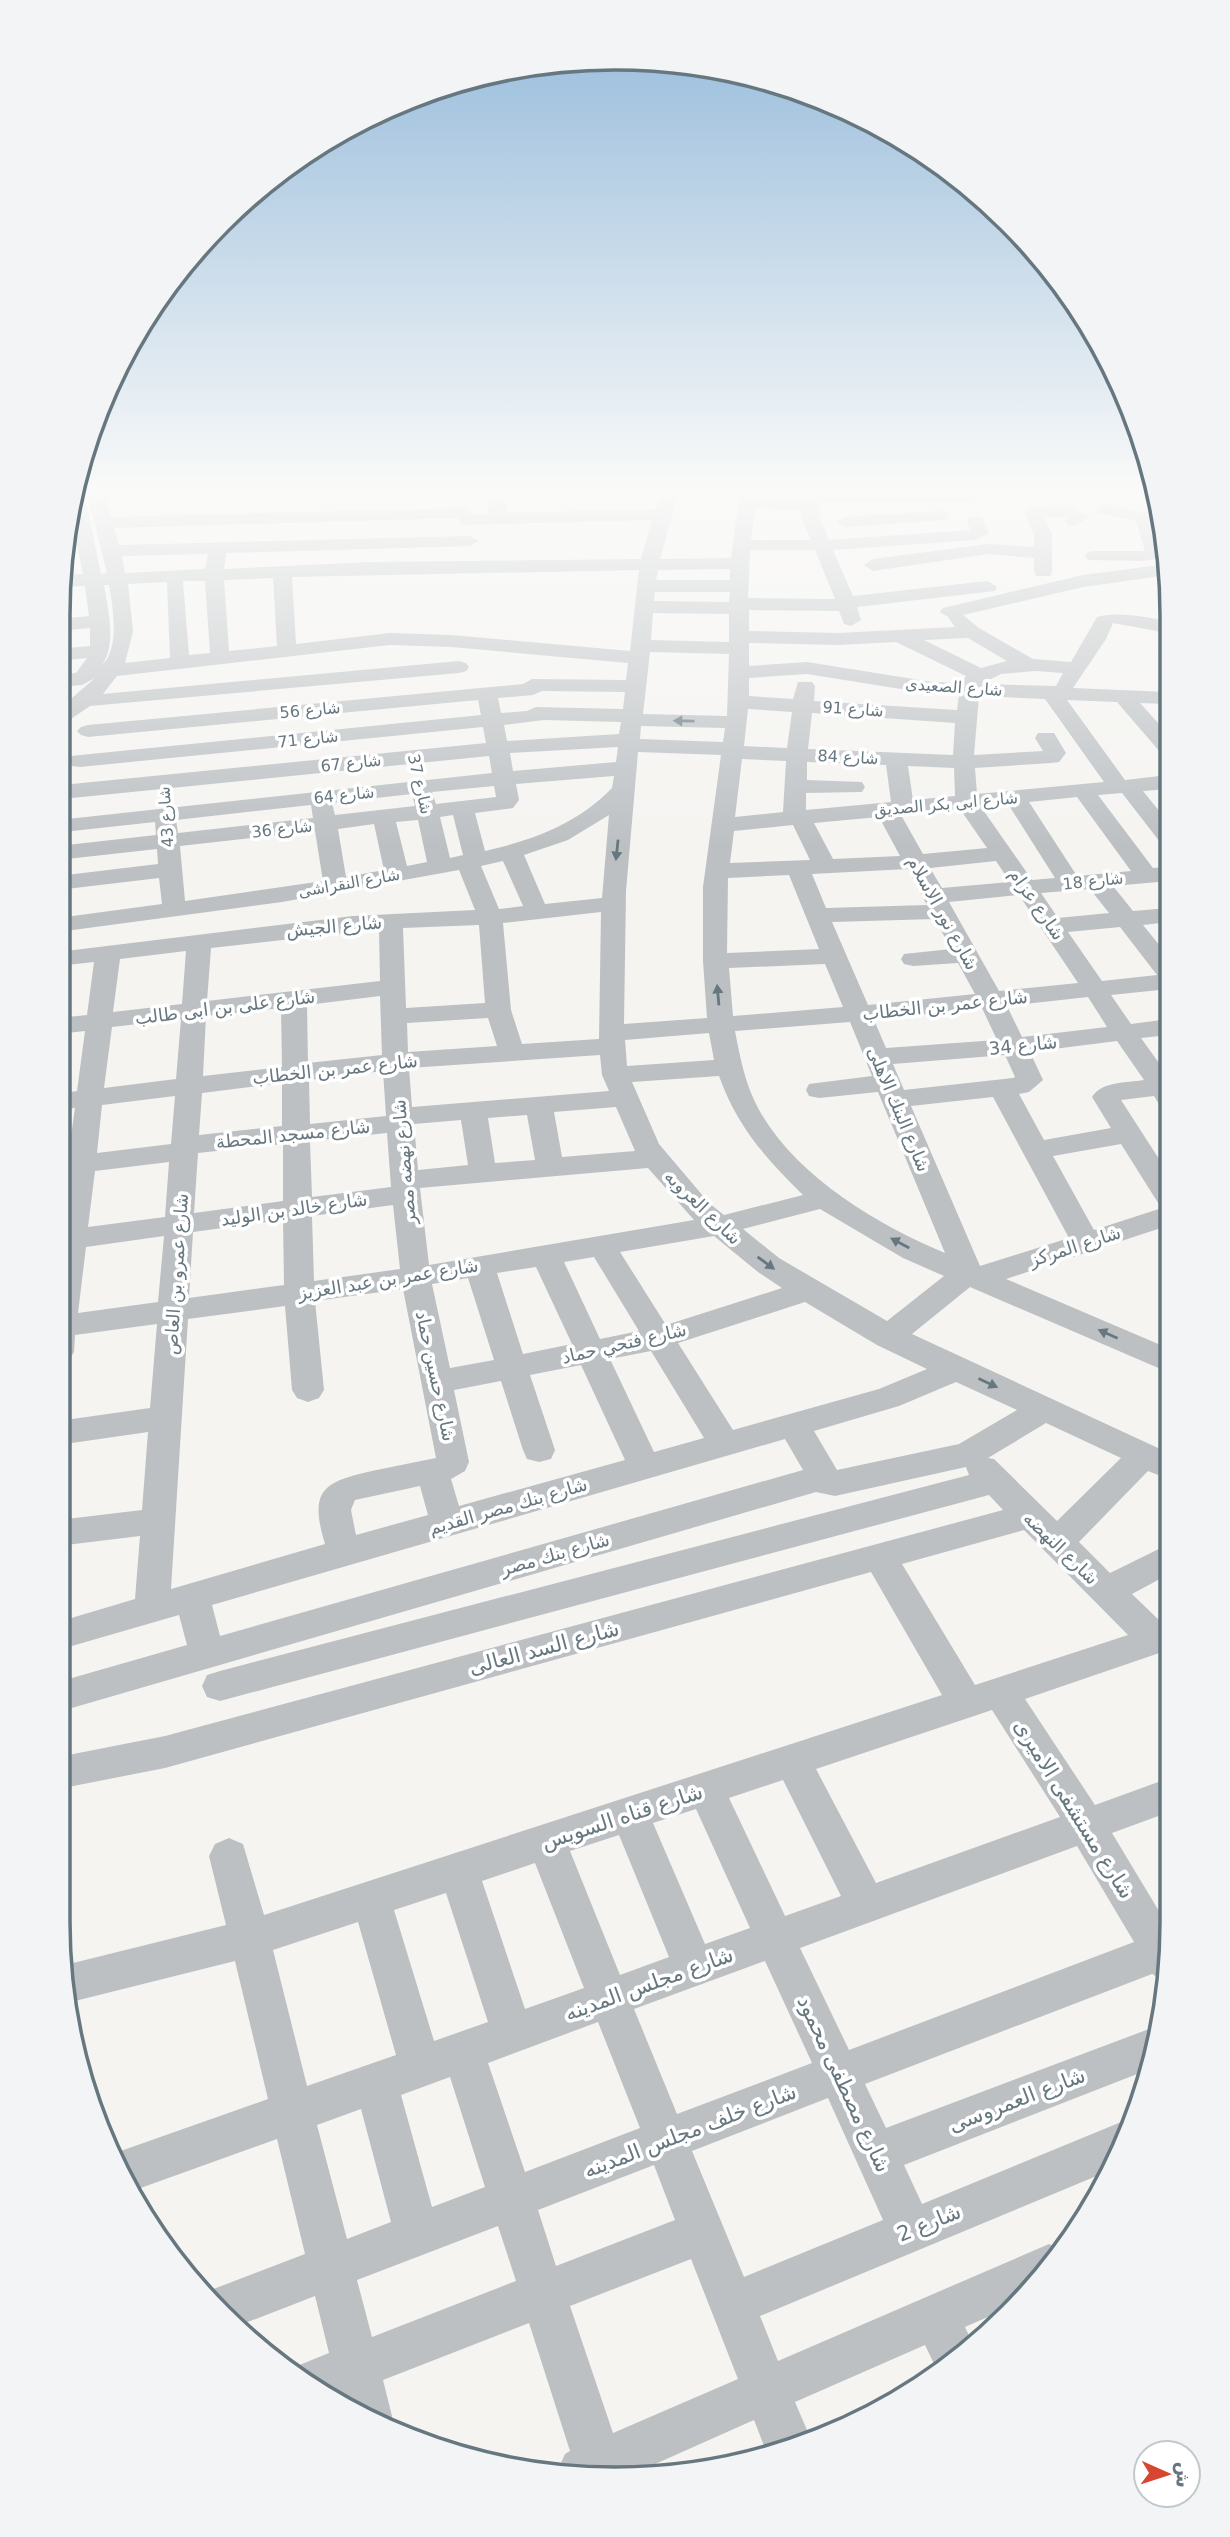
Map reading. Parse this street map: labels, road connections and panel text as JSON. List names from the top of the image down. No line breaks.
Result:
{"streets":{"street":["شارع الصعيدى","شارع 91","شارع 56","شارع 71","شارع 84","شارع 67","شارع 37","شارع 64","شارع ابى بكر الصديق","شارع 43","شارع 36","شارع 18","شارع النقراشى","شارع عزام","شارع نور الاسلام","شارع الجيش","شارع عمر بن الخطاب","شارع على بن ابى طالب","شارع 34","شارع البنك الاهلى","شارع مسجد المحطة","شارع نهضه مصر","شارع العروبه","شارع خالد بن الوليد","شارع المركز","شارع عمرو بن العاص","شارع عمر بن عبد العزيز","شارع فتحي حماد","شارع حسين حماد","شارع بنك مصر القديم","شارع النهضه","شارع بنك مصر","شارع السد العالى","شارع مستشفى الاميرى","شارع قناه السويس","شارع مجلس المدينه","شارع مصطفى محمود","شارع العمروسى","شارع خلف مجلس المدينه","شارع 2"]},"crossings":[["شارع الصعيدى","شارع عزام"],["شارع 91","شارع 71"],["شارع 91","شارع 84"],["شارع 91","شارع 67"],["شارع 91","شارع 64"],["شارع 91","شارع النقراشى"],["شارع 91","شارع عزام"],["شارع 91","شارع العروبه"],["شارع 56","شارع 37"],["شارع 56","شارع 43"],["شارع 56","شارع العروبه"],["شارع 71","شارع 84"],["شارع 71","شارع 67"],["شارع 71","شارع 37"],["شارع 71","شارع 64"],["شارع 71","شارع 43"],["شارع 71","شارع النقراشى"],["شارع 71","شارع العروبه"],["شارع 84","شارع 67"],["شارع 84","شارع 64"],["شارع 84","شارع ابى بكر الصديق"],["شارع 84","شارع النقراشى"],["شارع 84","شارع عزام"],["شارع 84","شارع نور الاسلام"],["شارع 84","شارع العروبه"],["شارع 67","شارع 37"],["شارع 67","شارع 64"],["شارع 67","شارع 43"],["شارع 67","شارع النقراشى"],["شارع 67","شارع العروبه"],["شارع 37","شارع 64"],["شارع 37","شارع 36"],["شارع 37","شارع النقراشى"],["شارع 64","شارع 43"],["شارع 64","شارع 36"],["شارع 64","شارع النقراشى"],["شارع 64","شارع العروبه"],["شارع ابى بكر الصديق","شارع عزام"],["شارع ابى بكر الصديق","شارع نور الاسلام"],["شارع 43","شارع 36"],["شارع 43","شارع النقراشى"],["شارع 18","شارع عزام"],["شارع 18","شارع نور الاسلام"],["شارع 18","شارع البنك الاهلى"],["شارع النقراشى","شارع العروبه"],["شارع عزام","شارع عمر بن الخطاب"],["شارع عزام","شارع 34"],["شارع نور الاسلام","شارع عمر بن الخطاب"],["شارع نور الاسلام","شارع 34"],["شارع نور الاسلام","شارع البنك الاهلى"],["شارع الجيش","شارع نهضه مصر"],["شارع الجيش","شارع العروبه"],["شارع الجيش","شارع عمرو بن العاص"],["شارع عمر بن الخطاب","شارع البنك الاهلى"],["شارع عمر بن الخطاب","شارع نهضه مصر"],["شارع عمر بن الخطاب","شارع العروبه"],["شارع عمر بن الخطاب","شارع عمرو بن العاص"],["شارع على بن ابى طالب","شارع نهضه مصر"],["شارع على بن ابى طالب","شارع عمرو بن العاص"],["شارع 34","شارع البنك الاهلى"],["شارع البنك الاهلى","شارع المركز"],["شارع مسجد المحطة","شارع نهضه مصر"],["شارع مسجد المحطة","شارع العروبه"],["شارع مسجد المحطة","شارع عمرو بن العاص"],["شارع نهضه مصر","شارع خالد بن الوليد"],["شارع نهضه مصر","شارع عمر بن عبد العزيز"],["شارع نهضه مصر","شارع حسين حماد"],["شارع العروبه","شارع خالد بن الوليد"],["شارع العروبه","شارع المركز"],["شارع العروبه","شارع عمر بن عبد العزيز"],["شارع العروبه","شارع فتحي حماد"],["شارع العروبه","شارع بنك مصر القديم"],["شارع العروبه","شارع بنك مصر"],["شارع خالد بن الوليد","شارع عمرو بن العاص"],["شارع عمرو بن العاص","شارع عمر بن عبد العزيز"],["شارع عمرو بن العاص","شارع بنك مصر القديم"],["شارع عمر بن عبد العزيز","شارع حسين حماد"],["شارع فتحي حماد","شارع حسين حماد"],["شارع النهضه","شارع بنك مصر"],["شارع النهضه","شارع السد العالى"],["شارع السد العالى","شارع مستشفى الاميرى"],["شارع مستشفى الاميرى","شارع قناه السويس"],["شارع مستشفى الاميرى","شارع مجلس المدينه"],["شارع قناه السويس","شارع مصطفى محمود"],["شارع مجلس المدينه","شارع مصطفى محمود"],["شارع مصطفى محمود","شارع العمروسى"],["شارع مصطفى محمود","شارع خلف مجلس المدينه"],["شارع مصطفى محمود","شارع 2"]],"north":"right"}
